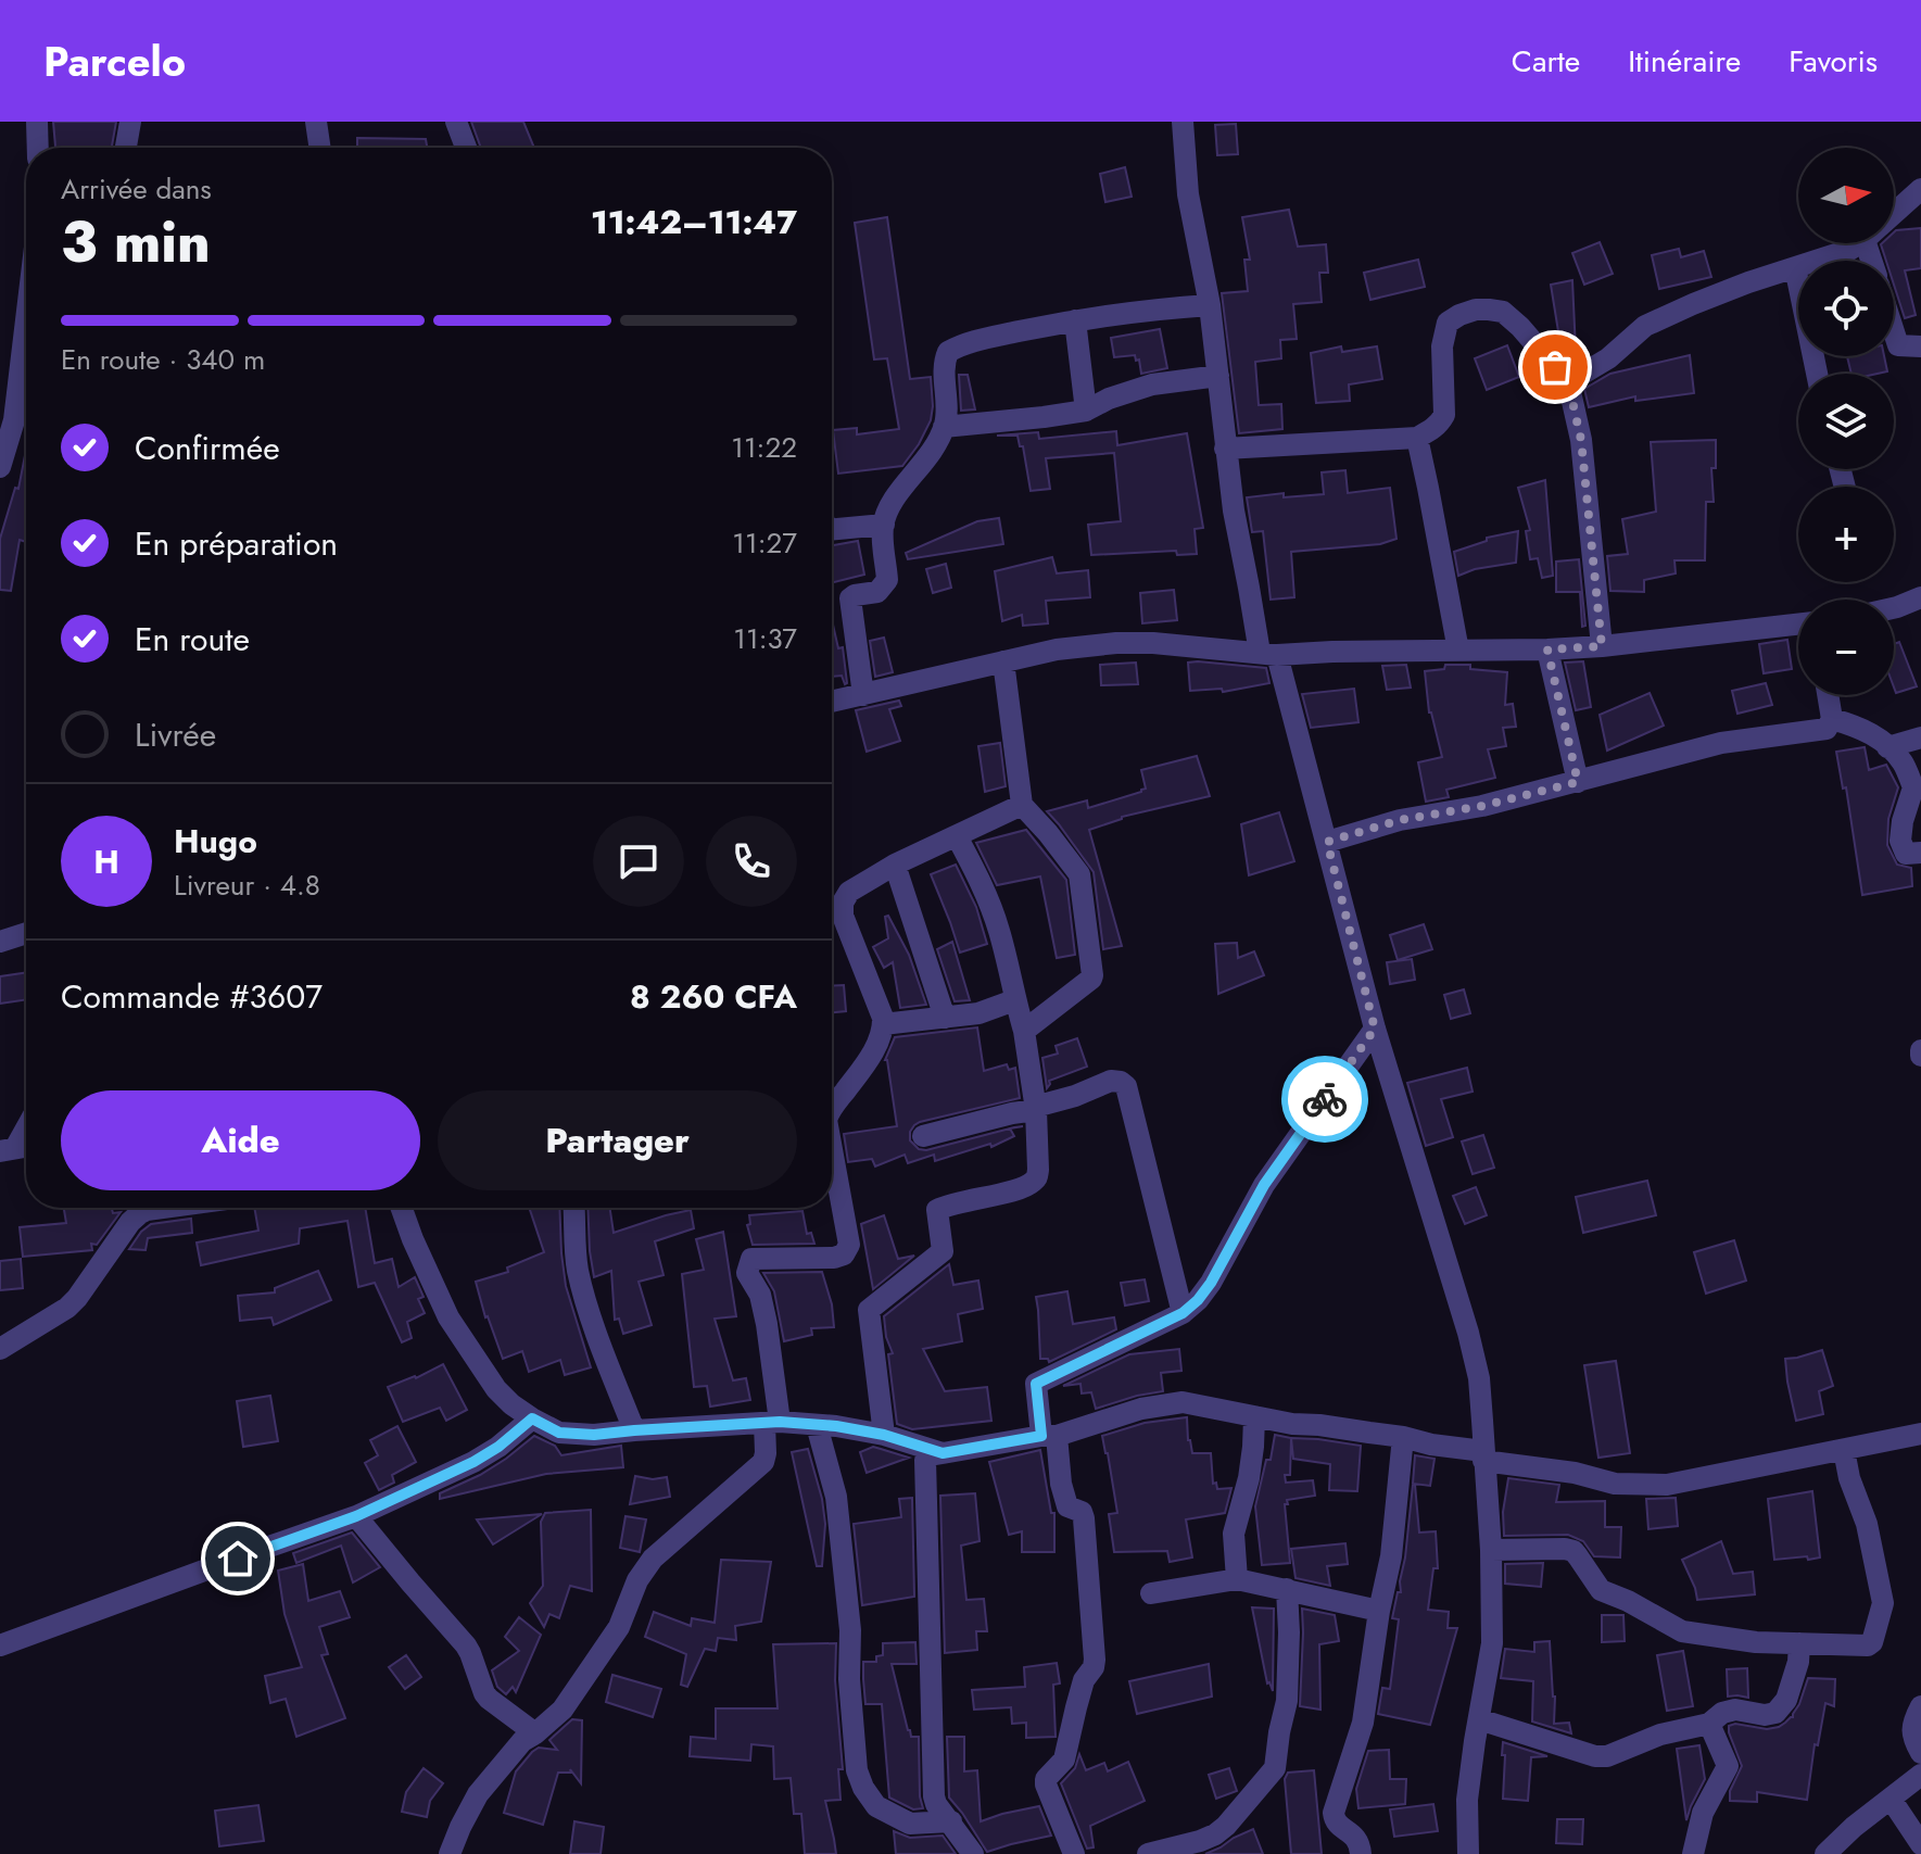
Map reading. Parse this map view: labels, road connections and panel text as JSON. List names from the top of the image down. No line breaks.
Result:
{"north":"right","page":{"header":"Parcelo","nav":["Carte","Itinéraire","Favoris"],"map_buttons":["+","−"],"heading":["3 min","Arrivée dans","11:42–11:47"],"panel":["Hugo","Livreur · 4.8","Commande #3607","8 260 CFA"],"bar":"En route · 340 m","list":[["Confirmée","11:22"],["En préparation","11:27"],["En route","11:37"],"Livrée"],"round":"H","buttons":["Aide","Partager"]}}
